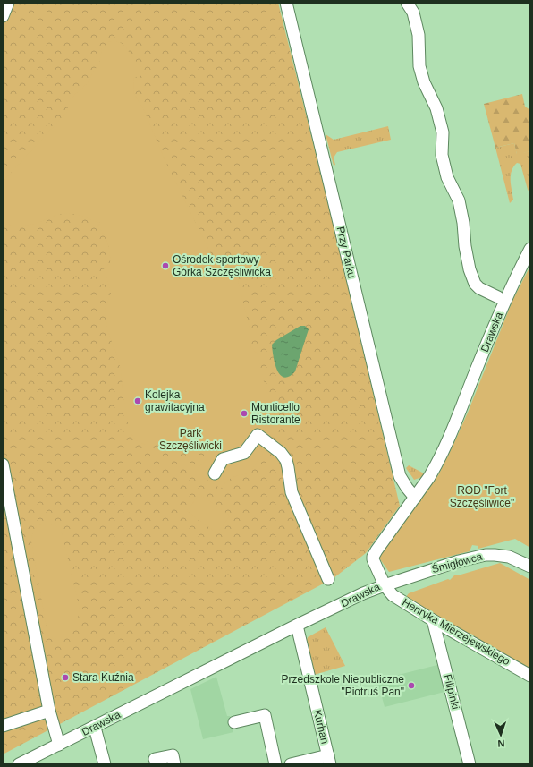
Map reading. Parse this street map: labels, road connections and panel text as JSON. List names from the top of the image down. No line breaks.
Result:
{"streets":{"street":["Przy Parku","Drawska","Śmigłowca","Henryka Mierzejewskiego","Filipinki","Kurhan"]},"crossings":[["Przy Parku","Drawska"],["Drawska","Śmigłowca"],["Drawska","Henryka Mierzejewskiego"],["Drawska","Kurhan"],["Śmigłowca","Henryka Mierzejewskiego"],["Henryka Mierzejewskiego","Filipinki"]],"parks":["Park Szczęśliwicki","ROD \"Fort Szczęśliwice\""],"places":["Ośrodek sportowy Górka Szczęśliwicka","Kolejka grawitacyjna","Monticello Ristorante","Stara Kuźnia","Przedszkole Niepubliczne \"Piotruś Pan\""],"north":"bottom"}
